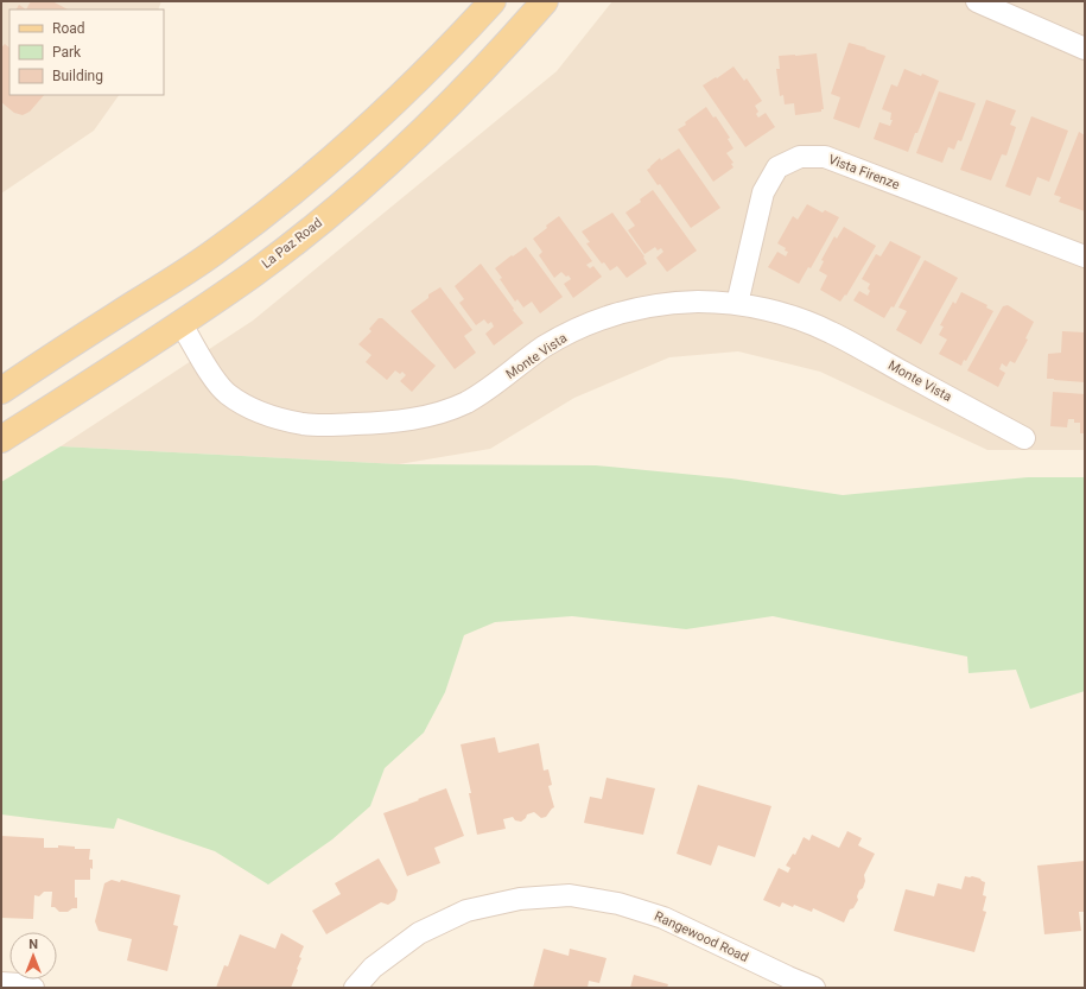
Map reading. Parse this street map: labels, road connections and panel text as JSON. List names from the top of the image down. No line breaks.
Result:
{"streets":{"main road":["La Paz Road"],"street":["Vista Firenze","Monte Vista","Rangewood Road"]},"crossings":[["Vista Firenze","Monte Vista"],["La Paz Road","Monte Vista"]],"legend":["Road","Park","Building"],"north":"top"}
